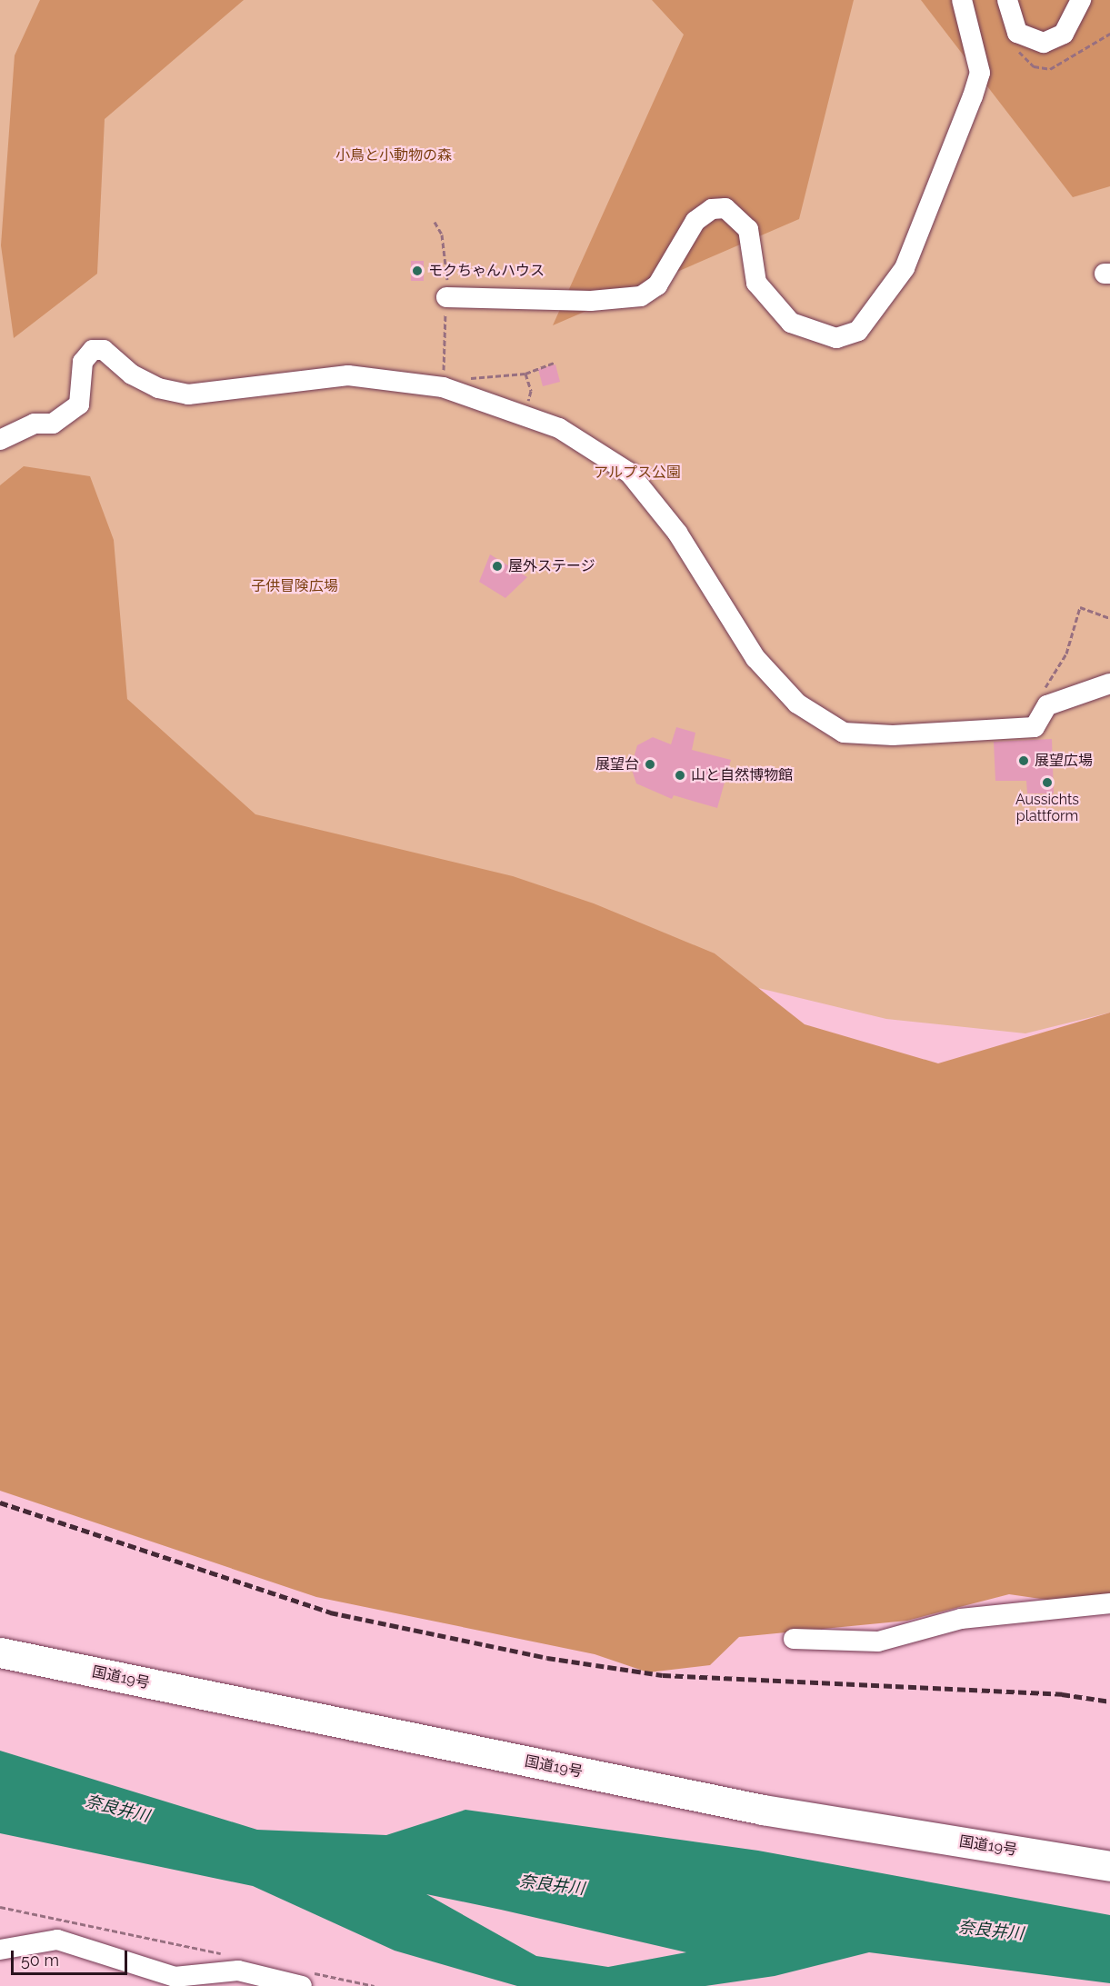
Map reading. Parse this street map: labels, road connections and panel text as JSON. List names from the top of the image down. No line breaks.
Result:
{"streets":{"highway":["国道19号"]},"water":["奈良井川"],"parks":["小鳥と小動物の森","アルプス公園","子供冒険広場"],"places":["モクちゃんハウス","屋外ステージ","展望広場","展望台","山と自然博物館","Aussichts plattform"],"scale_bar":"50 m"}
